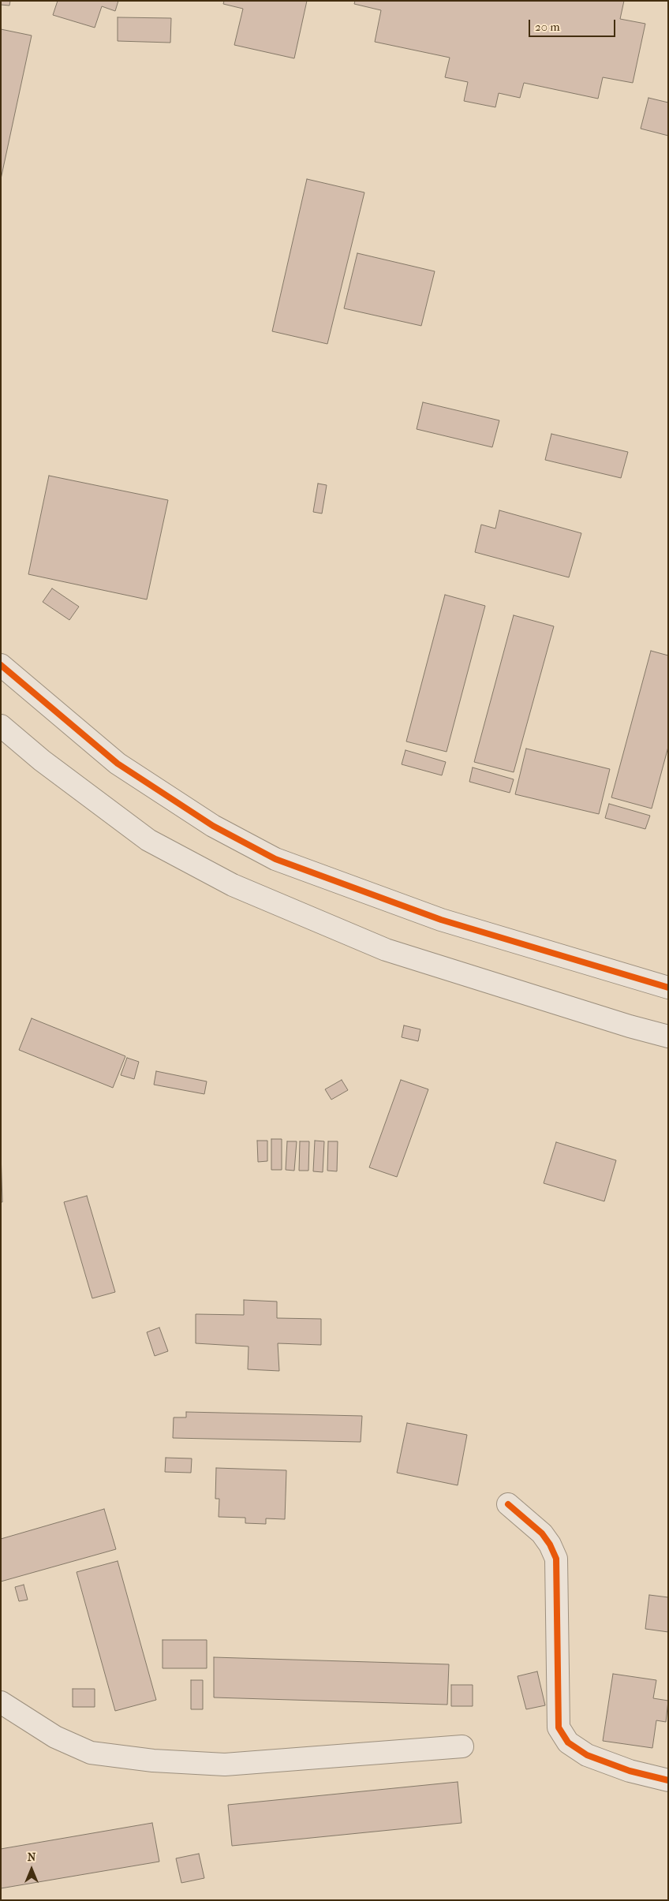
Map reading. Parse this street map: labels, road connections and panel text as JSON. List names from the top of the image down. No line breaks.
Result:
{"scale_bar":"20 m","north":"top"}
